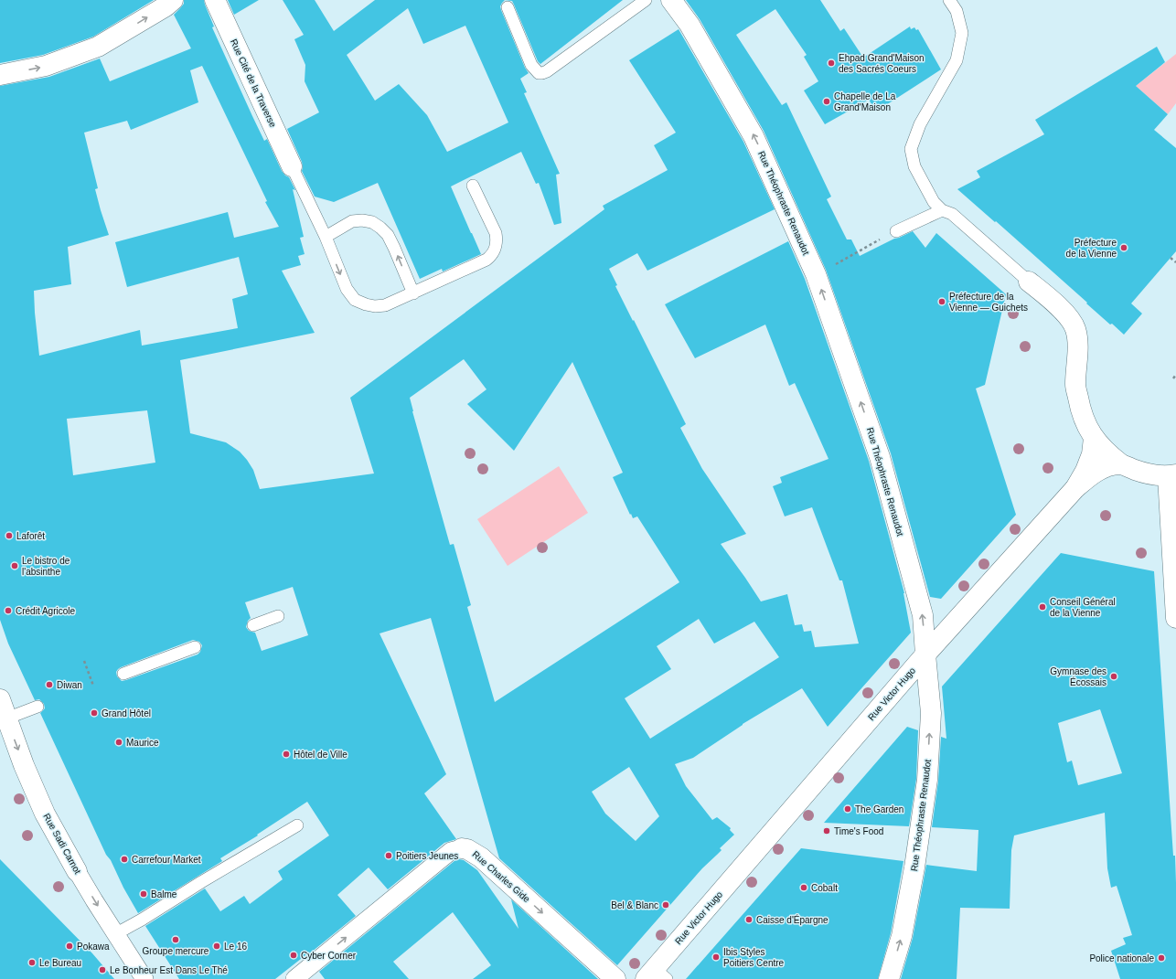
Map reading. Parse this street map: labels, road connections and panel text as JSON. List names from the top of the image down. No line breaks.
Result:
{"streets":{"street":["Rue Cité de la Traverse","Rue Théophraste Renaudot","Rue Victor Hugo","Rue Sadi Carnot","Rue Charles Gide"]},"crossings":[["Rue Théophraste Renaudot","Rue Victor Hugo"]],"one_way":["Rue Théophraste Renaudot","Rue Sadi Carnot"],"places":["Ehpad Grand'Maison des Sacrés Coeurs","Chapelle de La Grand'Maison","Préfecture de la Vienne","Préfecture de la Vienne — Guichets","Laforêt","Le bistro de l'absinthe","Conseil Général de la Vienne","Crédit Agricole","Gymnase des Écossais","Diwan","Grand Hôtel","Maurice","Hôtel de Ville","The Garden","Time's Food","Poitiers Jeunes","Carrefour Market","Cobalt","Balme","Bel & Blanc","Caisse d'Épargne","Groupe mercure","Pokawa","Le 16","Cyber Corner","Ibis Styles Poitiers Centre","Police nationale","Le Bureau","Le Bonheur Est Dans Le Thé"]}
